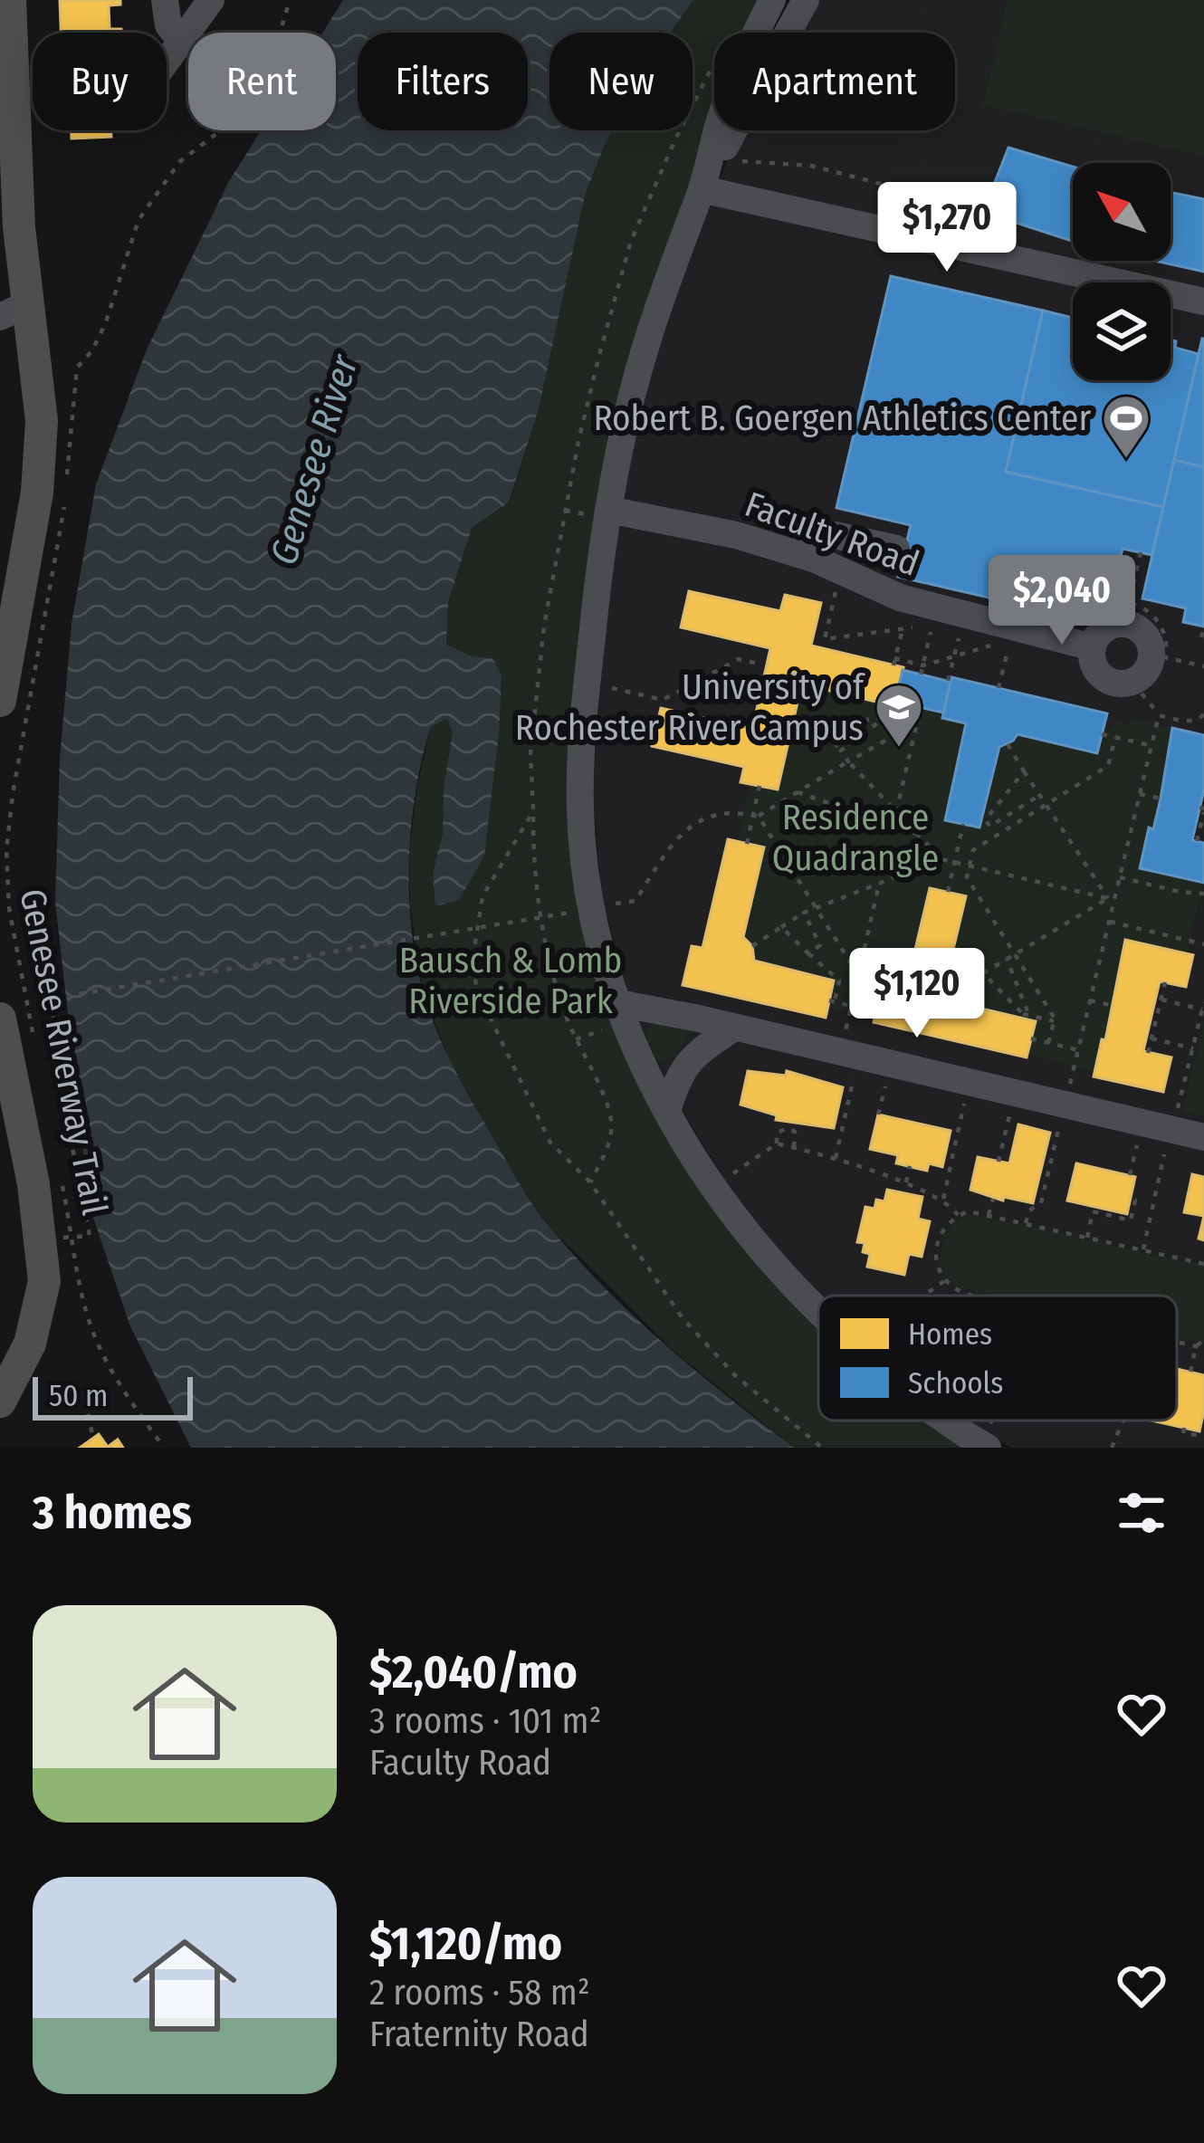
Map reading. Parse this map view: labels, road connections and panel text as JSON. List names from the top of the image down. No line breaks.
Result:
{"streets":{"street":["Faculty Road"],"path":["Genesee Riverway Trail"]},"water":["Genesee River"],"parks":["Residence Quadrangle","Bausch & Lomb Riverside Park"],"places":{"sports":["Robert B. Goergen Athletics Center"],"school or university":["University of Rochester River Campus"]},"legend":["Homes","Schools"],"scale_bar":"50 m","north":"top left","page":{"chip":["Buy","Rent","Filters","New","Apartment"],"price":["$1,270","$2,040","$1,120"],"scale":"50 m","heading":"3 homes","list":[{"name":"$2,040/mo","note":"3 rooms · 101 m² · Faculty Road"},{"name":"$1,120/mo","note":"2 rooms · 58 m² · Fraternity Road"}]}}
